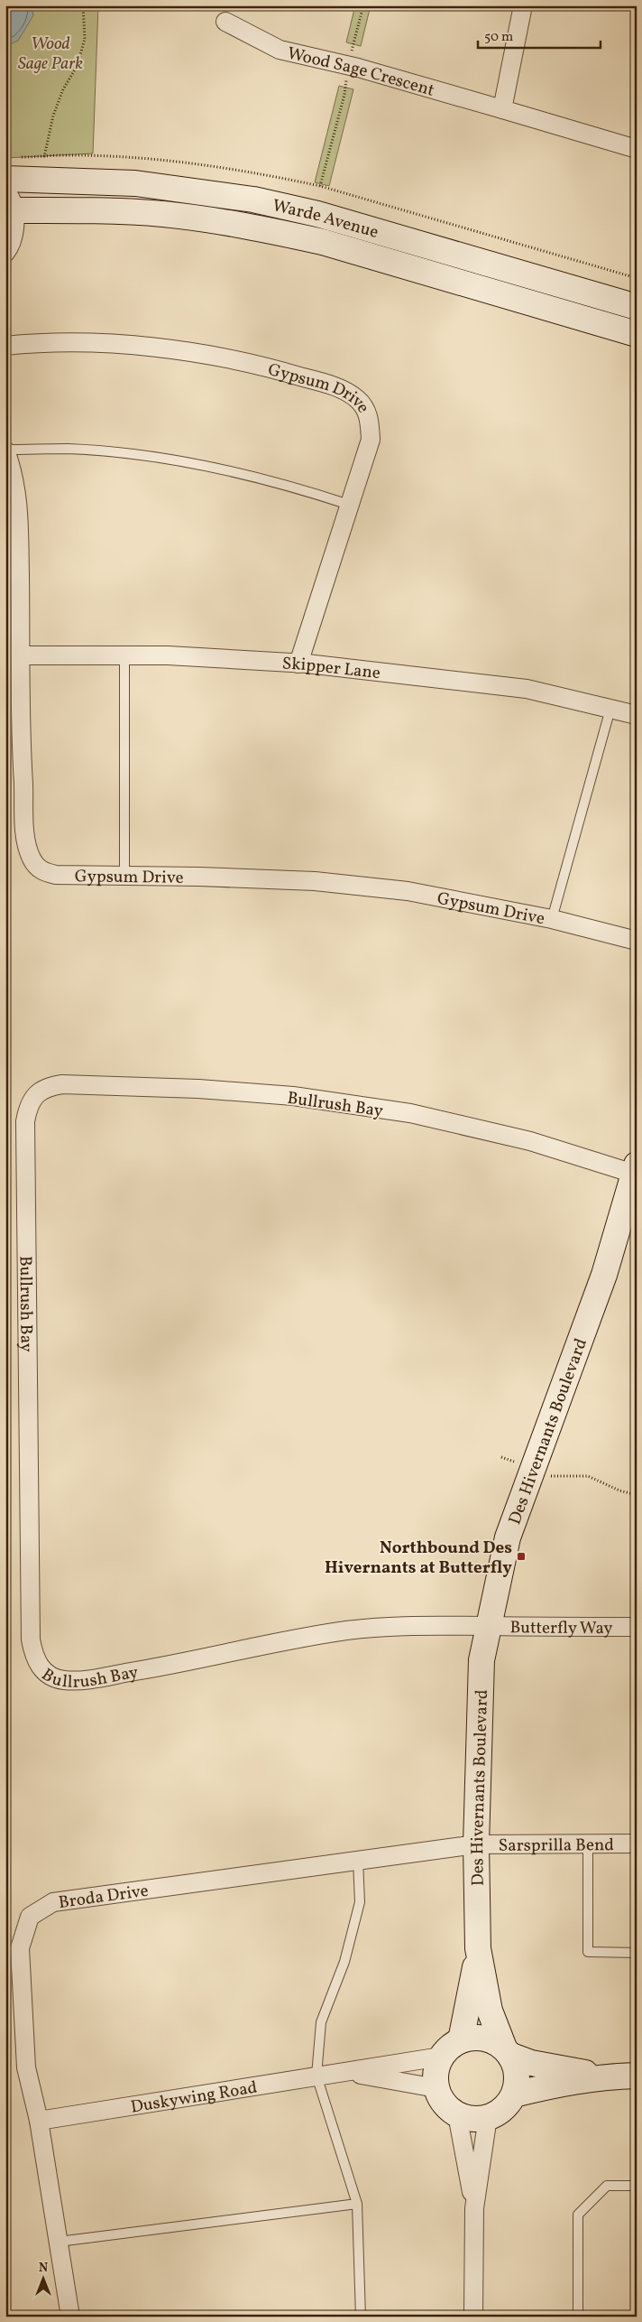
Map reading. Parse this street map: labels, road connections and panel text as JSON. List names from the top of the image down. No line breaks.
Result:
{"streets":{"street":["Wood Sage Crescent","Warde Avenue","Gypsum Drive","Skipper Lane","Bullrush Bay","Des Hivernants Boulevard","Butterfly Way","Sarsprilla Bend","Broda Drive","Duskywing Road"]},"crossings":[["Gypsum Drive","Skipper Lane"],["Bullrush Bay","Des Hivernants Boulevard"],["Bullrush Bay","Butterfly Way"],["Des Hivernants Boulevard","Butterfly Way"],["Des Hivernants Boulevard","Sarsprilla Bend"],["Des Hivernants Boulevard","Broda Drive"],["Des Hivernants Boulevard","Duskywing Road"],["Sarsprilla Bend","Broda Drive"],["Broda Drive","Duskywing Road"]],"parks":["Wood Sage Park"],"places":{"transit":["Northbound Des Hivernants at Butterfly"]},"scale_bar":"50 m","north":"top"}
